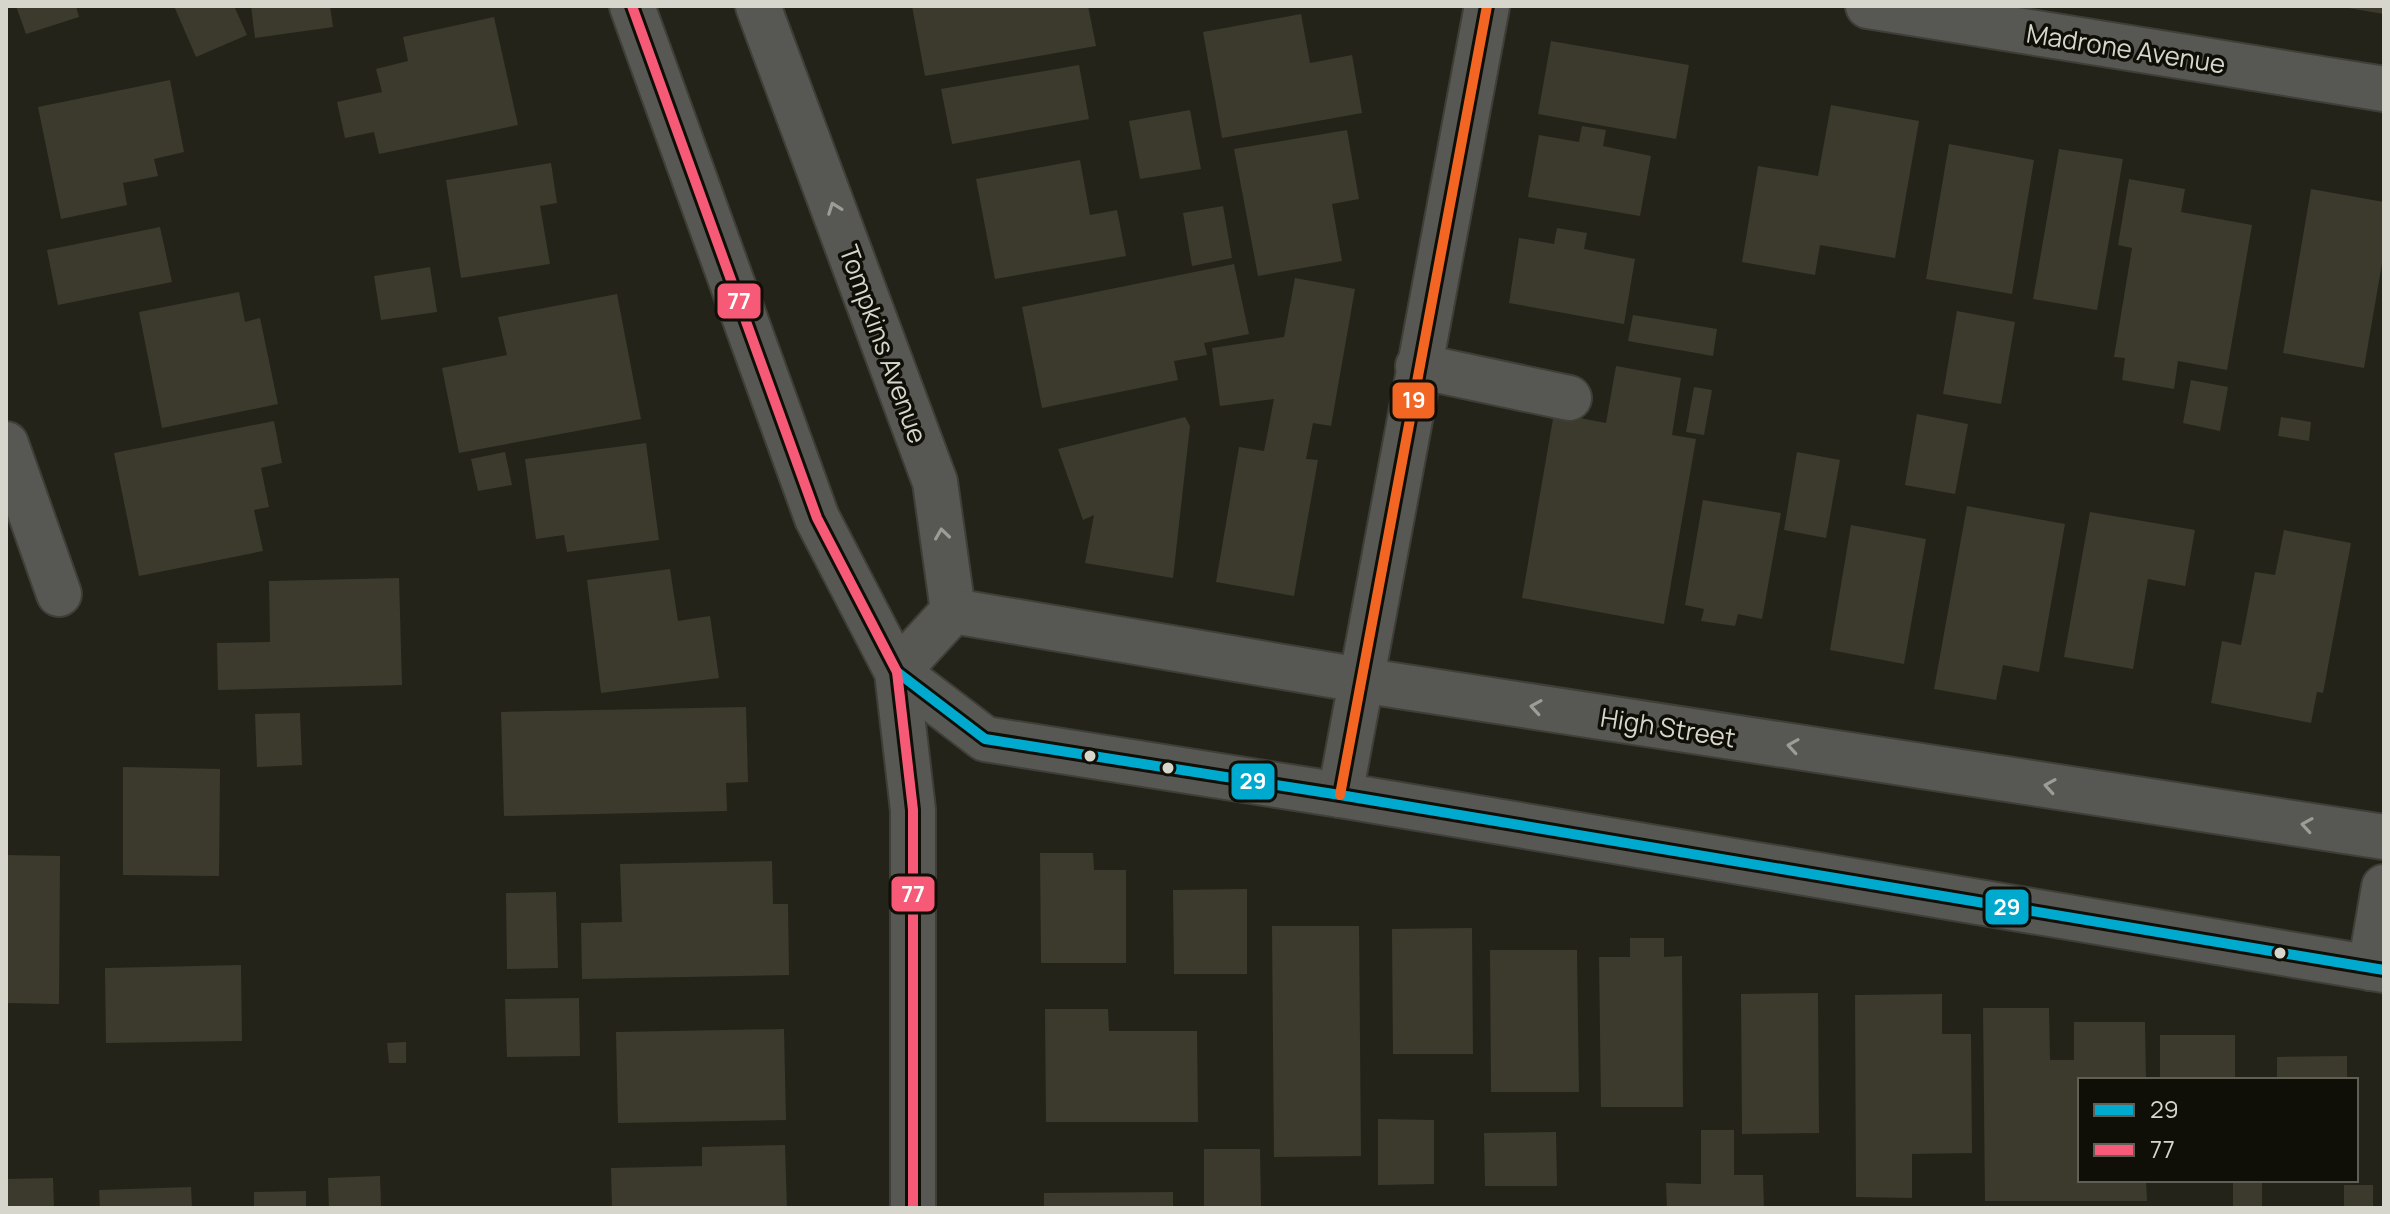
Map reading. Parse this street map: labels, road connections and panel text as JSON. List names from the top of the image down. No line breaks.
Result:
{"streets":{"street":["Madrone Avenue","Tompkins Avenue","High Street"]},"crossings":[["Tompkins Avenue","High Street"]],"lines":["transit line 77","transit line 19","transit line 29"],"legend":["29","77"]}
